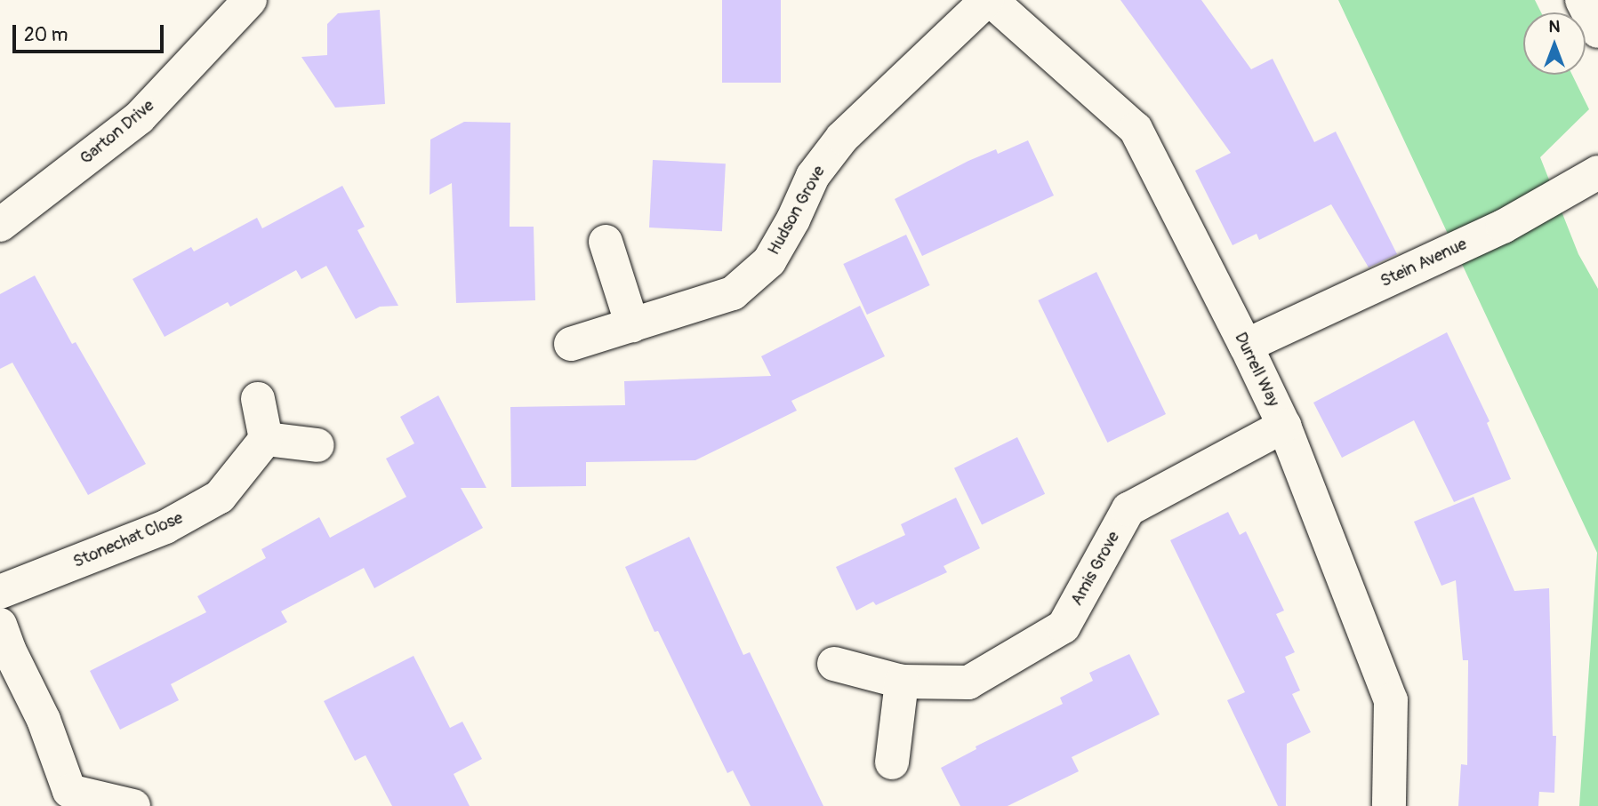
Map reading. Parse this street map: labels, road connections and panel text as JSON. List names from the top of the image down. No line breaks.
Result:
{"streets":{"street":["Garton Drive","Hudson Grove","Stein Avenue","Durrell Way","Stonechat Close","Amis Grove"]},"crossings":[["Hudson Grove","Durrell Way"],["Stein Avenue","Durrell Way"],["Durrell Way","Amis Grove"]],"scale_bar":"20 m","north":"top"}
